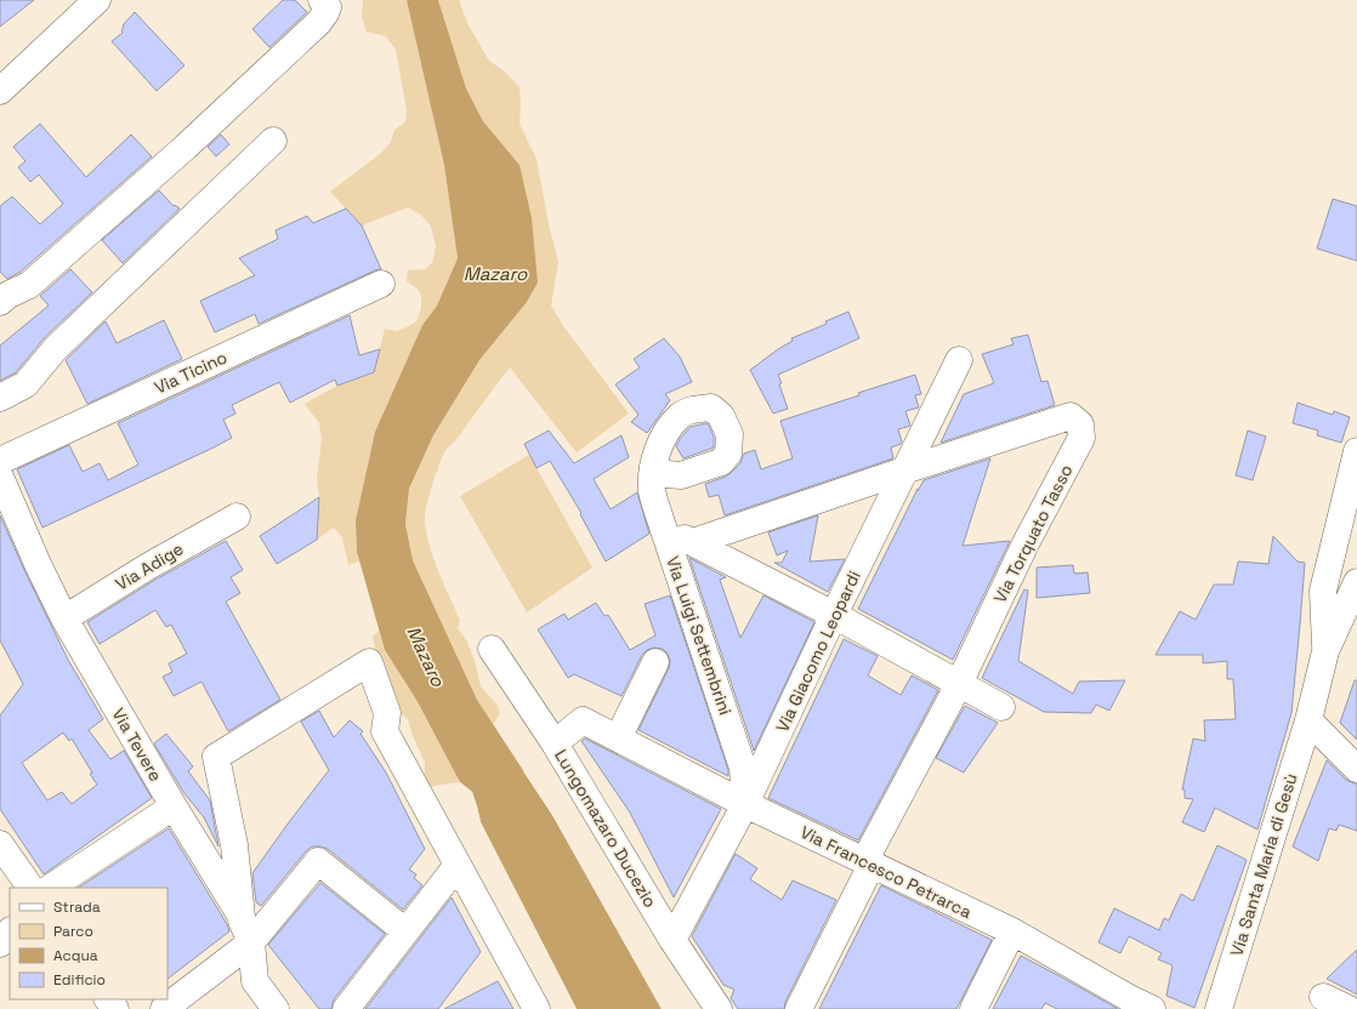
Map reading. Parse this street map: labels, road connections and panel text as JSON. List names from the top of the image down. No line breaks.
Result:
{"streets":{"street":["Via Ticino","Via Torquato Tasso","Via Adige","Via Luigi Settembrini","Via Giacomo Leopardi","Via Tevere","Lungomazaro Ducezio","Via Santa Maria di Gesù","Via Francesco Petrarca"]},"crossings":[["Via Torquato Tasso","Via Giacomo Leopardi"],["Via Torquato Tasso","Via Francesco Petrarca"],["Via Adige","Via Tevere"],["Via Luigi Settembrini","Via Giacomo Leopardi"],["Via Luigi Settembrini","Via Francesco Petrarca"],["Via Giacomo Leopardi","Lungomazaro Ducezio"],["Via Giacomo Leopardi","Via Francesco Petrarca"],["Lungomazaro Ducezio","Via Francesco Petrarca"]],"water":["Mazaro"],"legend":["Strada","Parco","Acqua","Edificio"]}
